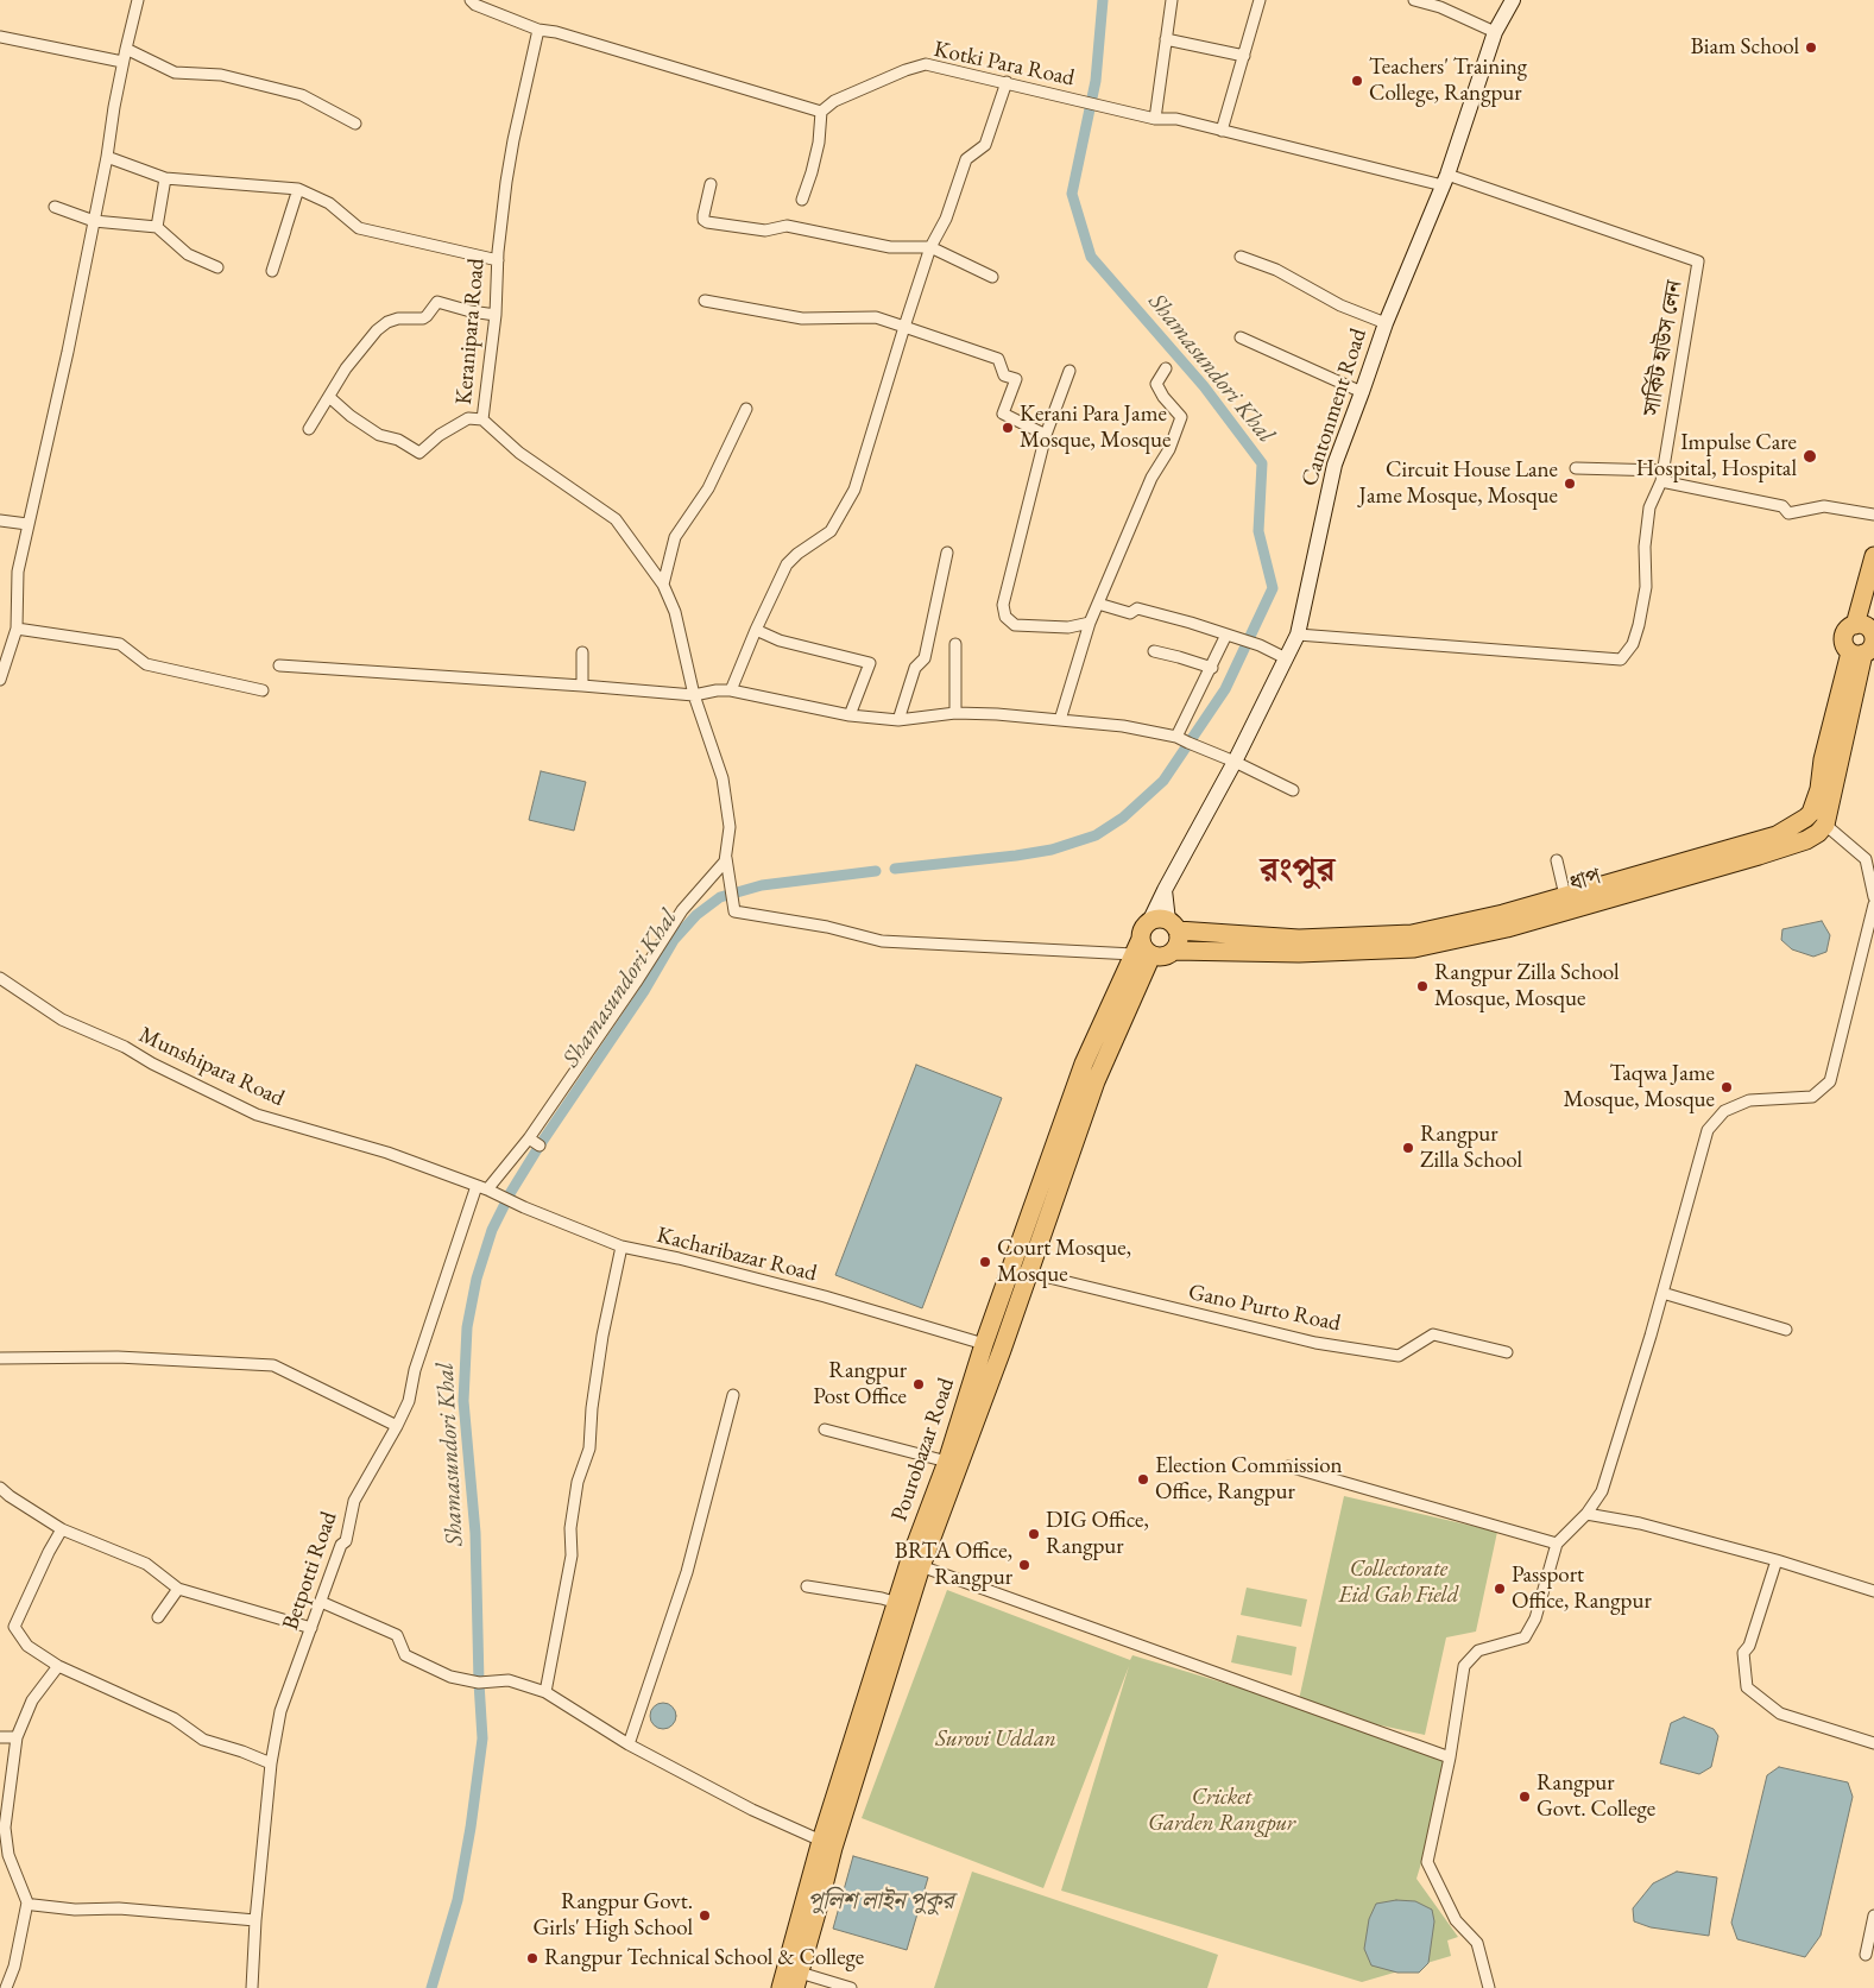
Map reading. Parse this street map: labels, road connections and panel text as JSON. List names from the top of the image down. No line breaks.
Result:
{"streets":{"highway":["ধাপ","Pourobazar Road"],"main road":["Cantonment Road"],"street":["Kotki Para Road","Keranipara Road","সার্কিট হাউস লেন","Munshipara Road","Kacharibazar Road","Gano Purto Road","Betpotti Road"]},"crossings":[["Kotki Para Road","সার্কিট হাউস লেন"],["Kotki Para Road","Cantonment Road"],["Keranipara Road","Cantonment Road"],["Keranipara Road","ধাপ"],["Keranipara Road","Pourobazar Road"],["সার্কিট হাউস লেন","Cantonment Road"],["Cantonment Road","ধাপ"],["Cantonment Road","Pourobazar Road"],["ধাপ","Pourobazar Road"],["Munshipara Road","Kacharibazar Road"],["Munshipara Road","Betpotti Road"],["Kacharibazar Road","Pourobazar Road"],["Kacharibazar Road","Betpotti Road"],["Gano Purto Road","Pourobazar Road"]],"districts":["রংপুর"],"water":["Shamasundori Khal","পুলিশ লাইন পুকুর"],"parks":["Collectorate Eid Gah Field","Surovi Uddan","Cricket Garden Rangpur"],"places":["Biam School","Teachers' Training College, Rangpur","Kerani Para Jame Mosque, Mosque","Impulse Care Hospital, Hospital","Circuit House Lane Jame Mosque, Mosque","Rangpur Zilla School Mosque, Mosque","Taqwa Jame Mosque, Mosque","Rangpur Zilla School","Court Mosque, Mosque","Rangpur Post Office","Election Commission Office, Rangpur","DIG Office, Rangpur","BRTA Office, Rangpur","Passport Office, Rangpur","Rangpur Govt. College","Rangpur Govt. Girls' High School","Rangpur Technical School & College"]}
